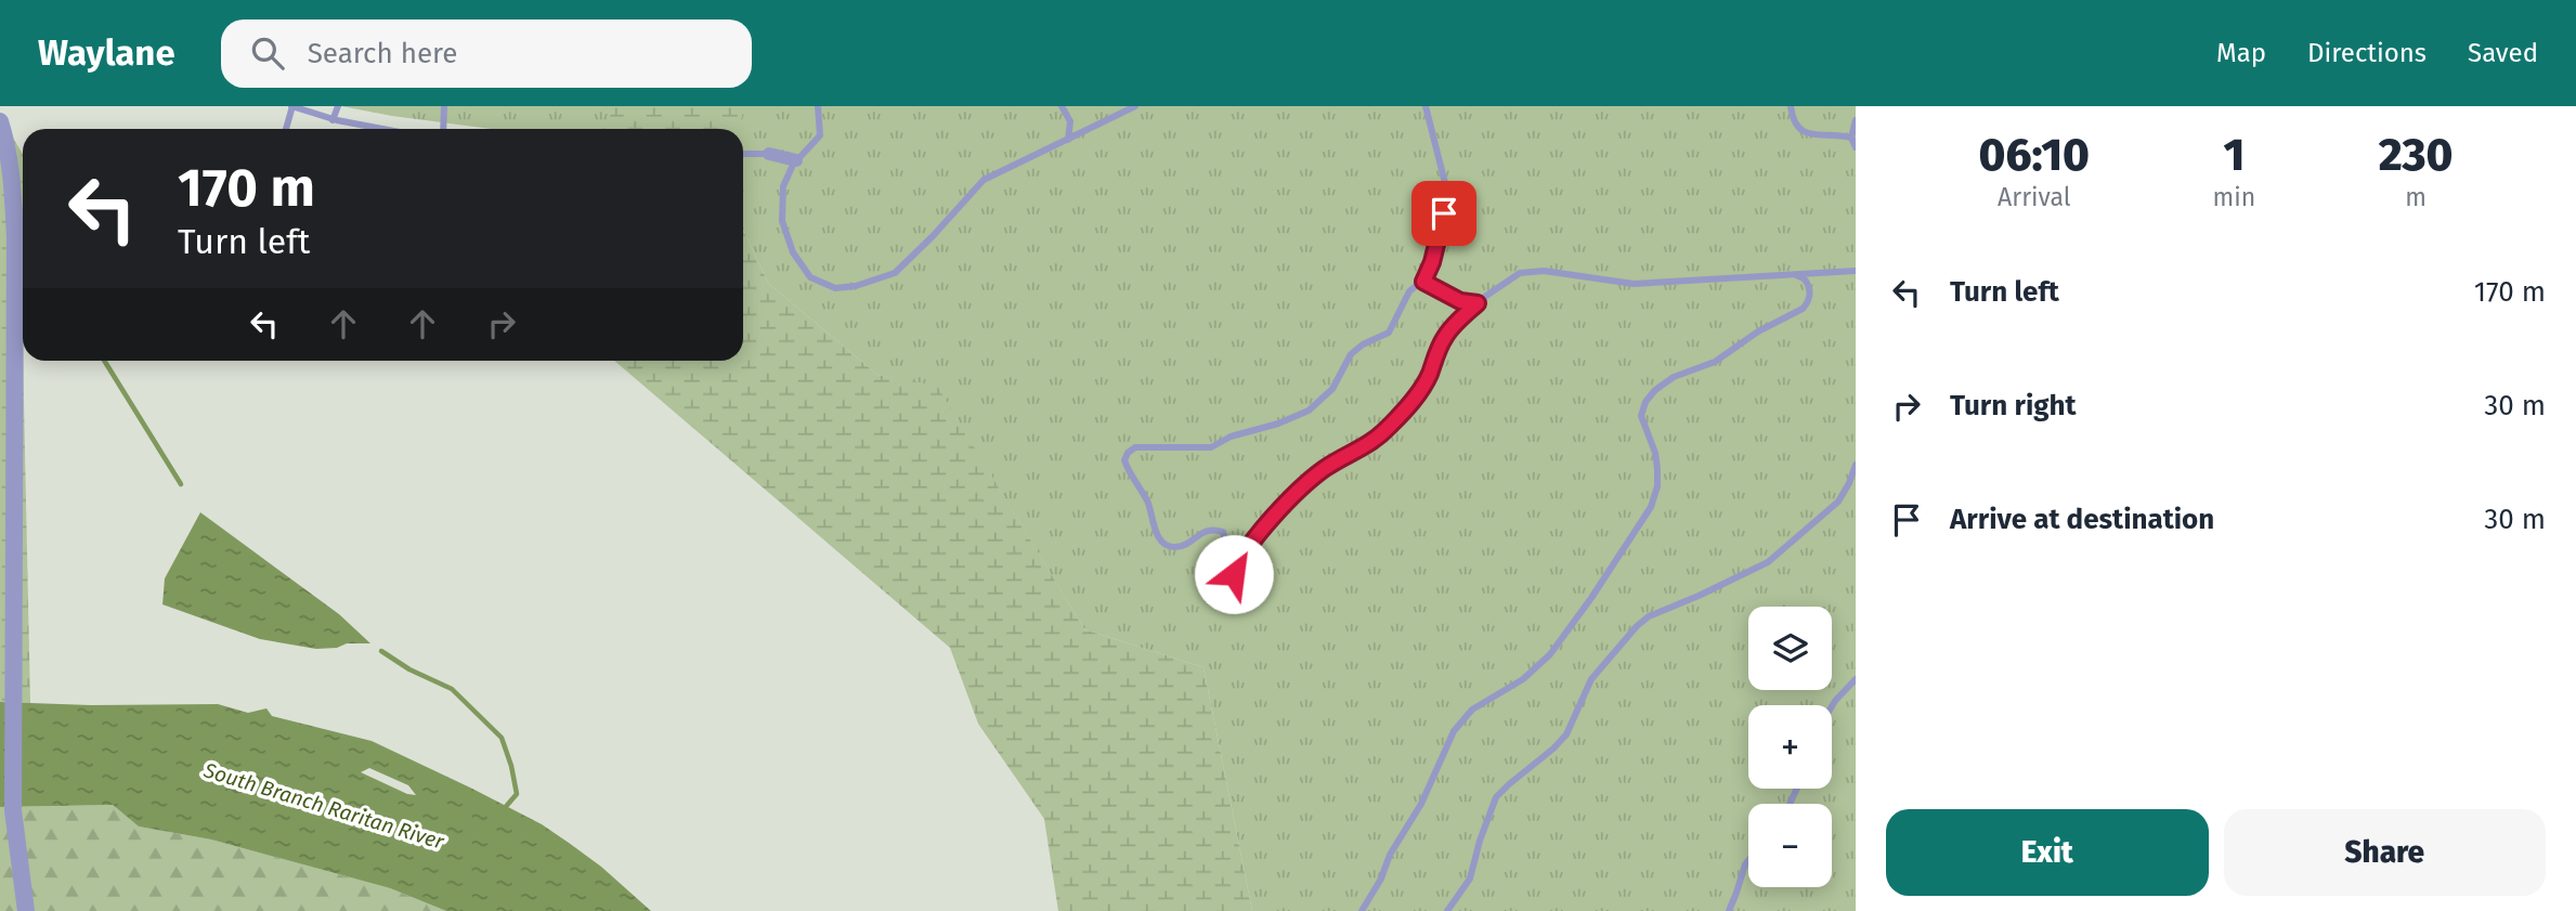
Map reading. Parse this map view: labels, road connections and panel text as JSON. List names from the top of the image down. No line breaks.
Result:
{"water":["South Branch Raritan River"],"page":{"header":"Waylane","search":"Search here","nav":["Map","Directions","Saved"],"eta":["06:10","Arrival","1","min","230","m"],"turn":["170 m","Turn left"],"list":[{"name":"Turn left","value":"170 m"},{"name":"Turn right","value":"30 m"},{"name":"Arrive at destination","value":"30 m"}],"map_buttons":["+","−"],"buttons":["Exit","Share"]}}
